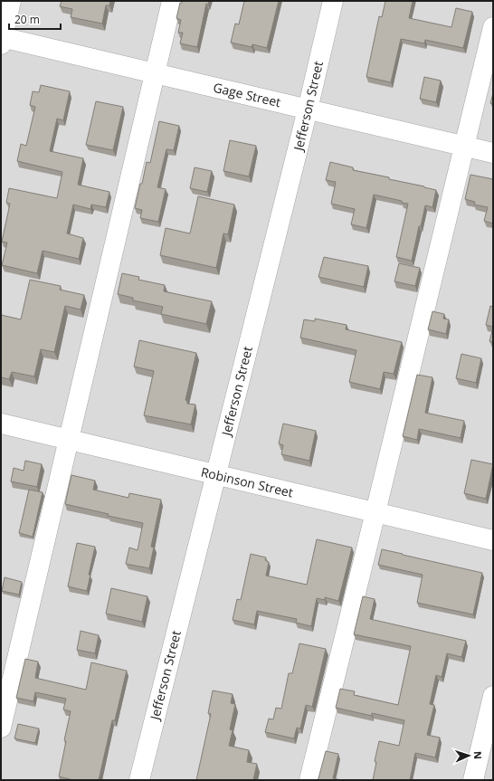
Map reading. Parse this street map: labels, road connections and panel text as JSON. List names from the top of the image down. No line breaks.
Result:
{"streets":{"street":["Gage Street","Jefferson Street","Robinson Street"]},"crossings":[["Gage Street","Jefferson Street"],["Jefferson Street","Robinson Street"]],"scale_bar":"20 m","north":"right"}
